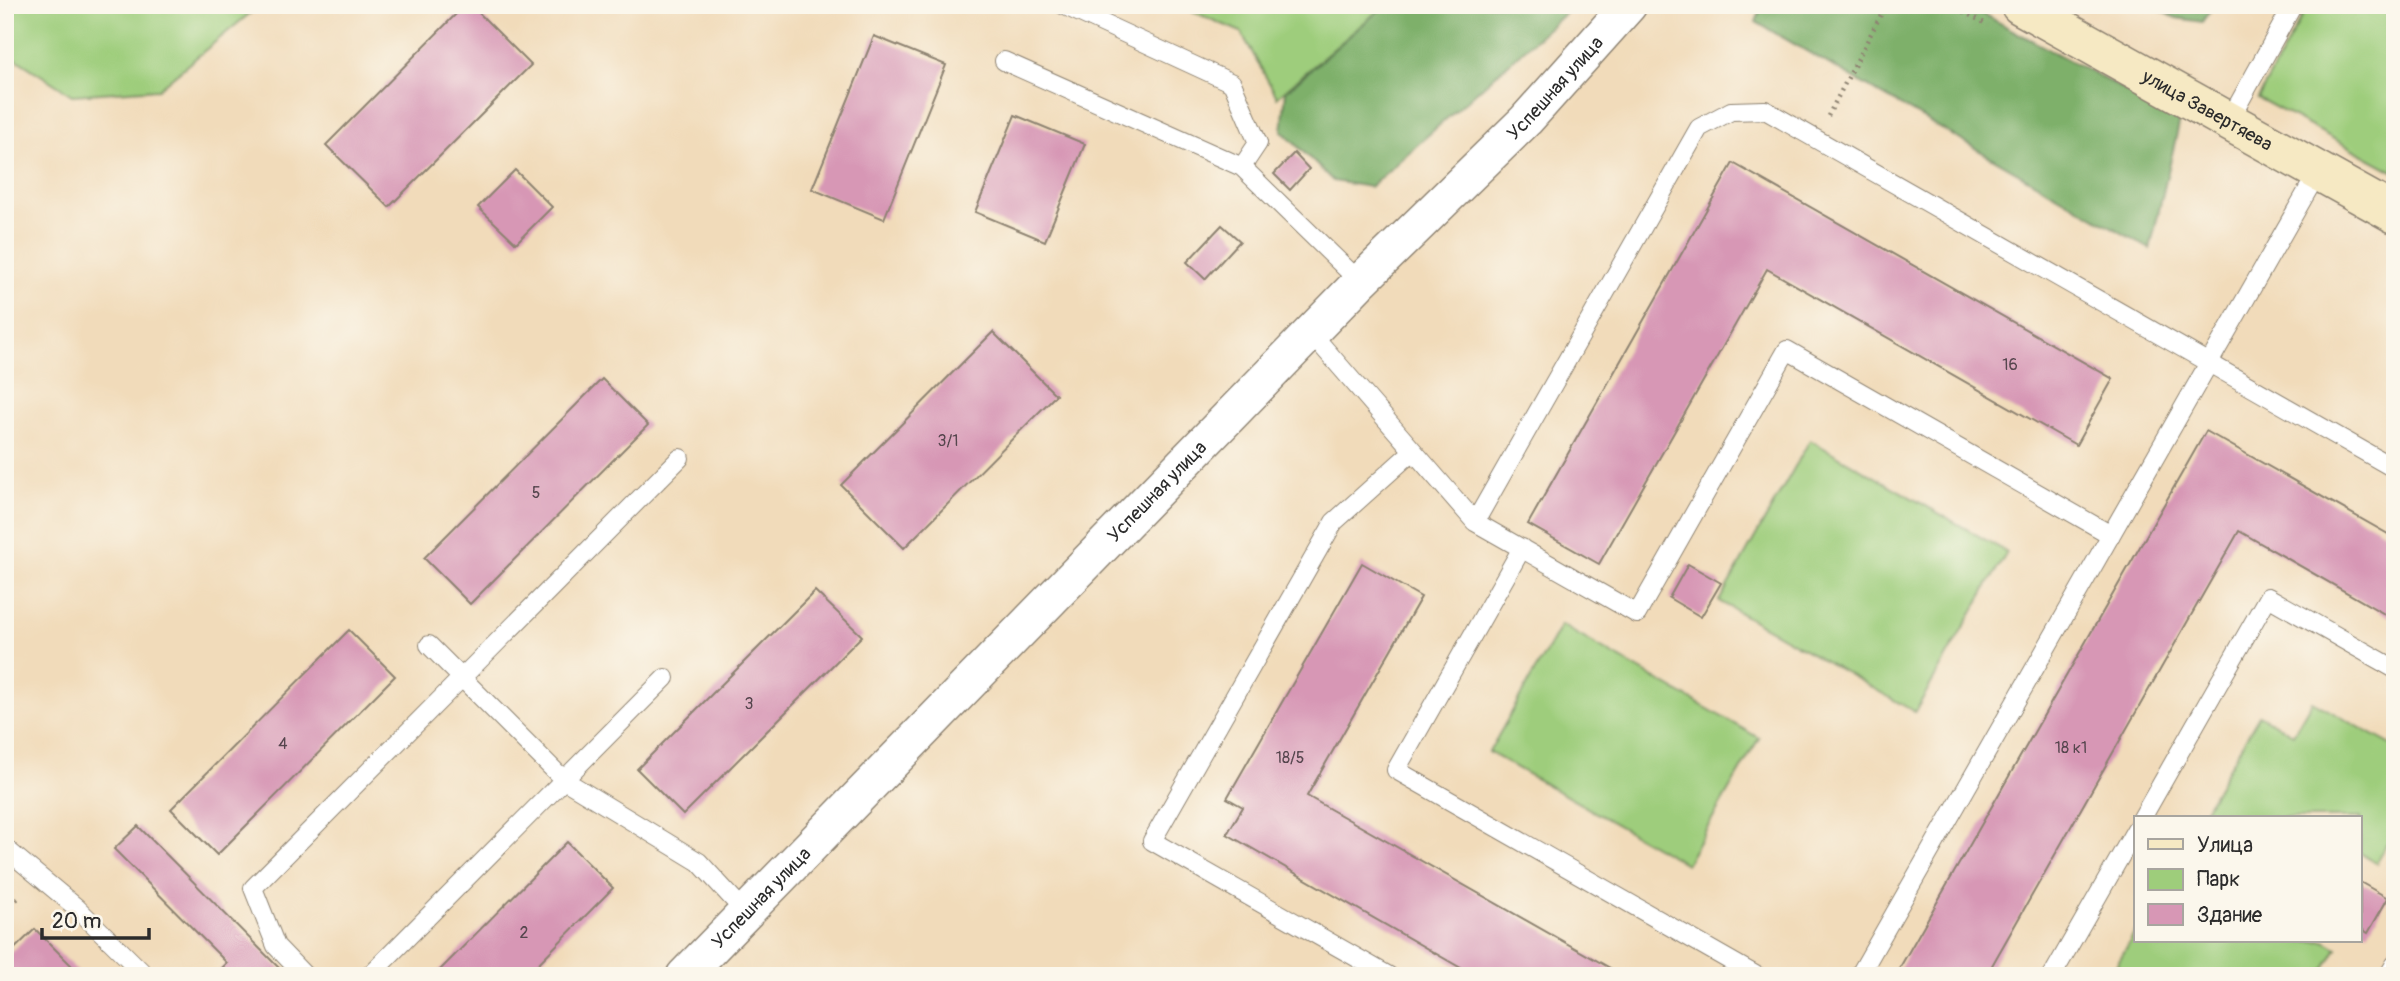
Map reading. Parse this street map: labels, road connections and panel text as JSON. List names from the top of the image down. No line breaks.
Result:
{"streets":{"main road":["улица Завертяева"],"street":["Успешная улица"]},"house_numbers":["16","3/1","5","3","4","18 к1","18/5","2"],"legend":["Улица","Парк","Здание"],"scale_bar":"20 m"}
